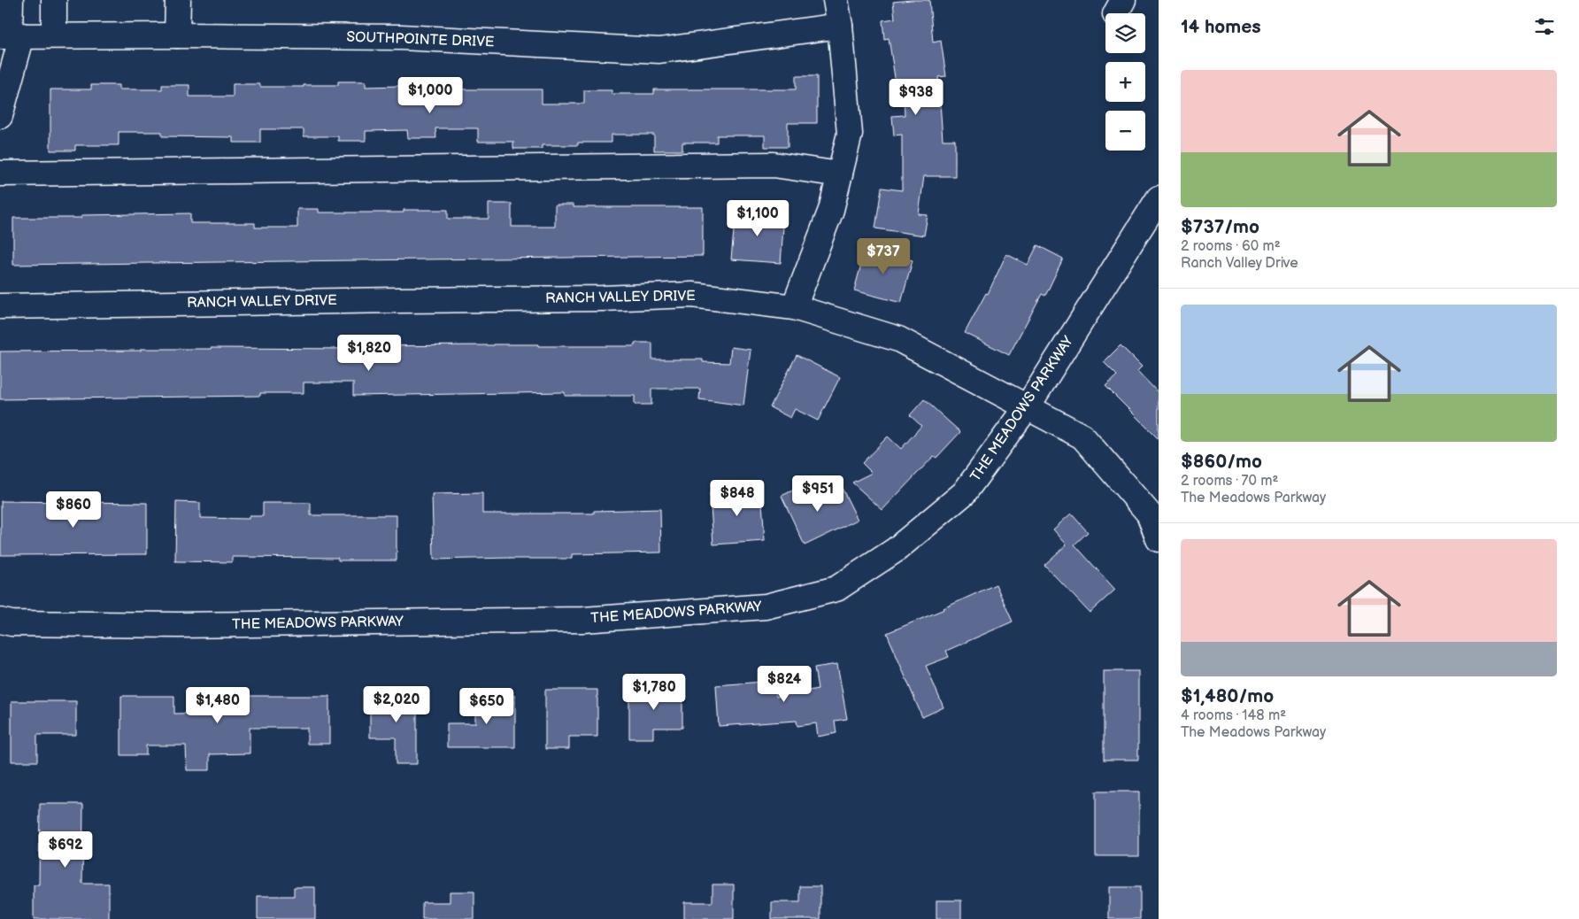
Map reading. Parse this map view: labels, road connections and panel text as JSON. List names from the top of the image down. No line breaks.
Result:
{"streets":{"street":["SOUTHPOINTE DRIVE","RANCH VALLEY DRIVE","THE MEADOWS PARKWAY"]},"crossings":[["RANCH VALLEY DRIVE","THE MEADOWS PARKWAY"]],"page":{"heading":"14 homes","map_buttons":["+","−"],"list":[{"name":"$737/mo","note":"2 rooms · 60 m² · Ranch Valley Drive"},{"name":"$860/mo","note":"2 rooms · 70 m² · The Meadows Parkway"},{"name":"$1,480/mo","note":"4 rooms · 148 m² · The Meadows Parkway"}],"price":["$1,000","$938","$1,100","$737","$1,820","$951","$848","$860","$824","$1,780","$2,020","$1,480","$650","$692"]}}
